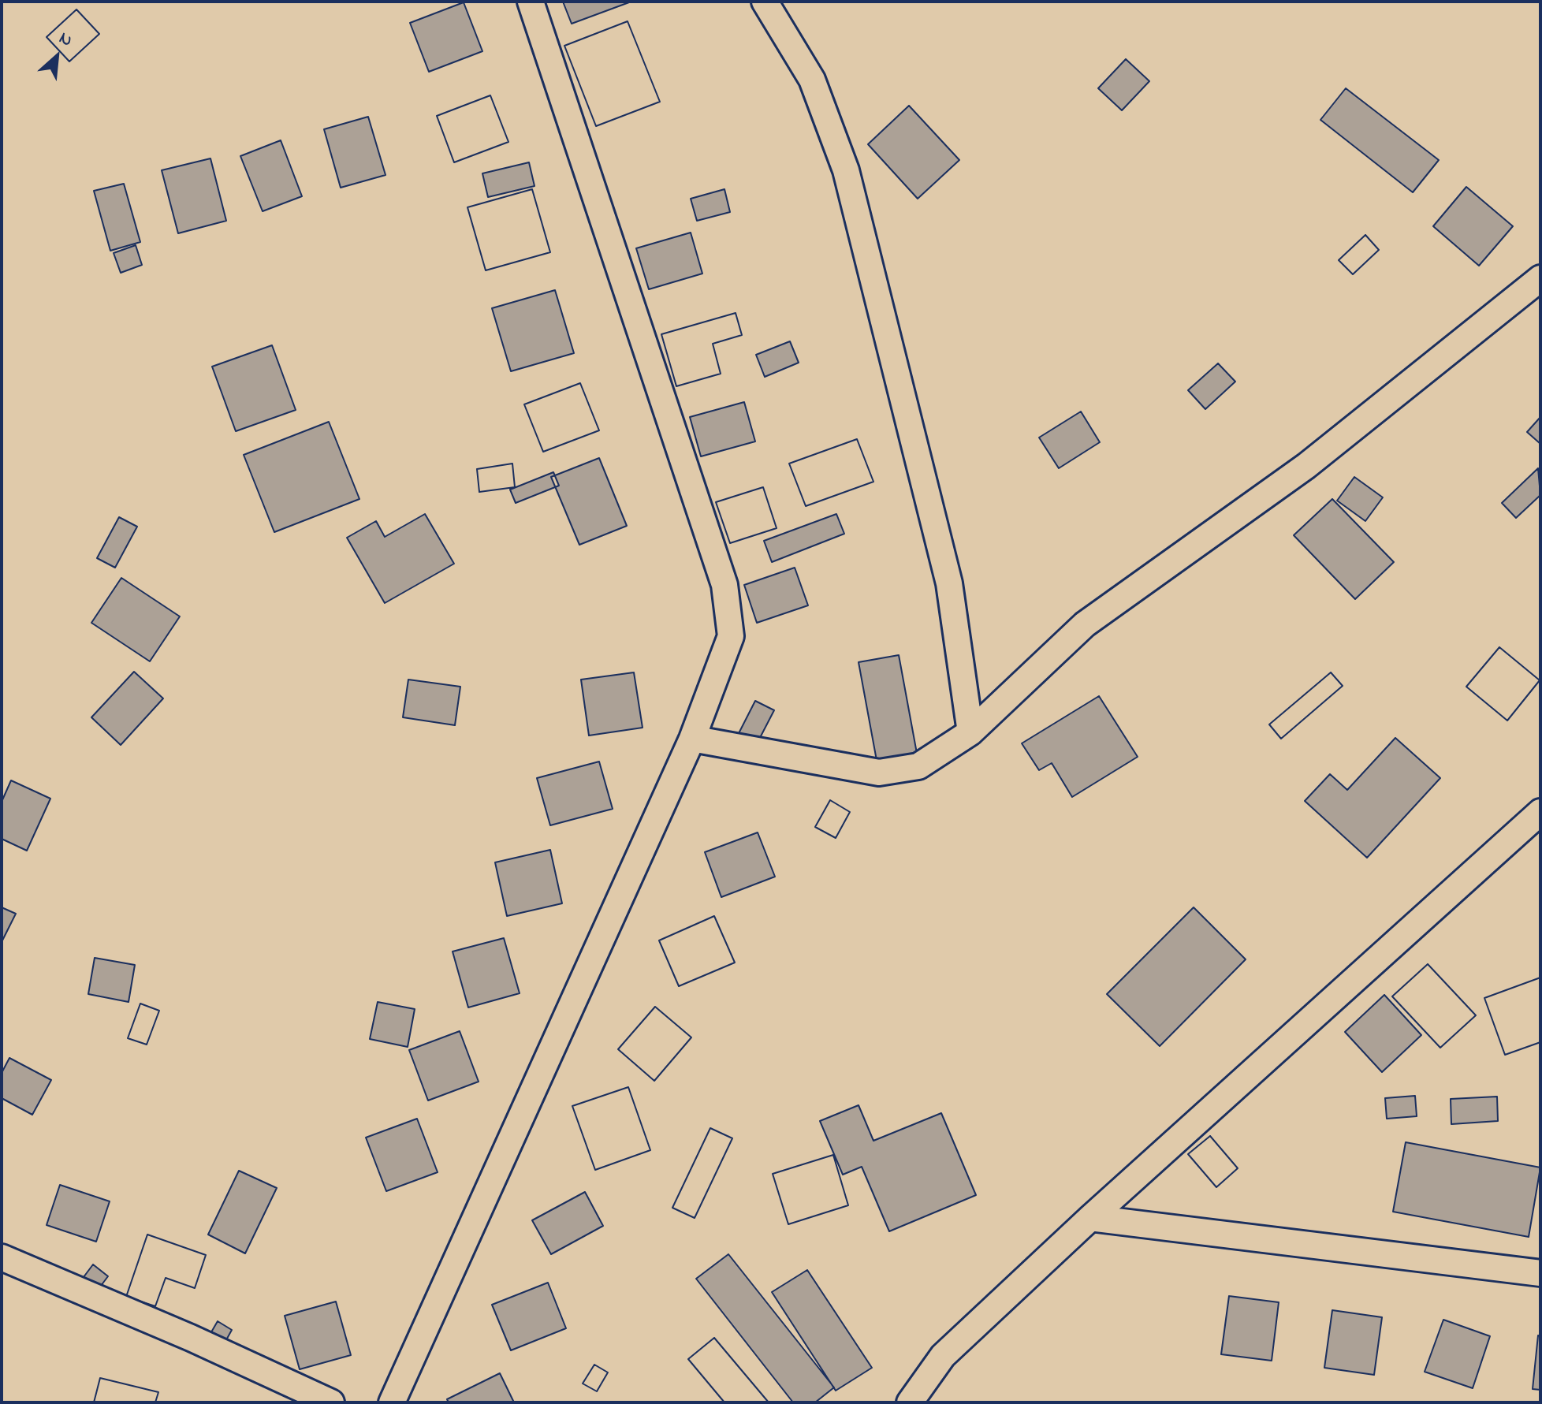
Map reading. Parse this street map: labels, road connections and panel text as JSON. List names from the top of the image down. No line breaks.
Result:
{"north":"top right"}
